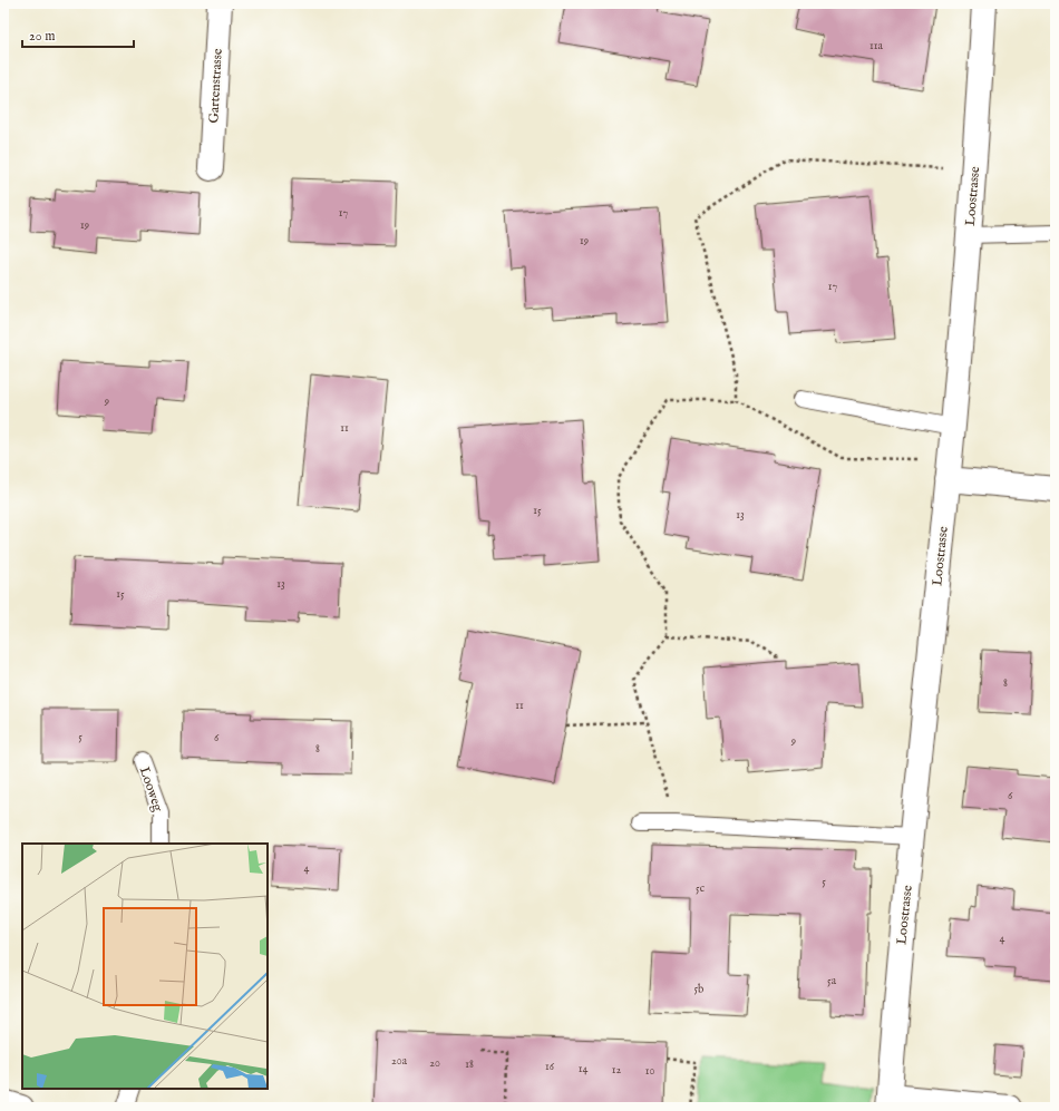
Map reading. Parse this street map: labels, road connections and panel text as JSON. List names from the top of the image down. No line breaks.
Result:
{"streets":{"street":["Gartenstrasse","Loostrasse"],"lane":["Looweg"]},"house_numbers":["11a","17","19","19","17","9","11","15","13","13","15","8","11","5","6","9","8","6","4","5","5c","4","5a","5b","20a","20","18","16","14","12","10"],"scale_bar":"20 m"}
